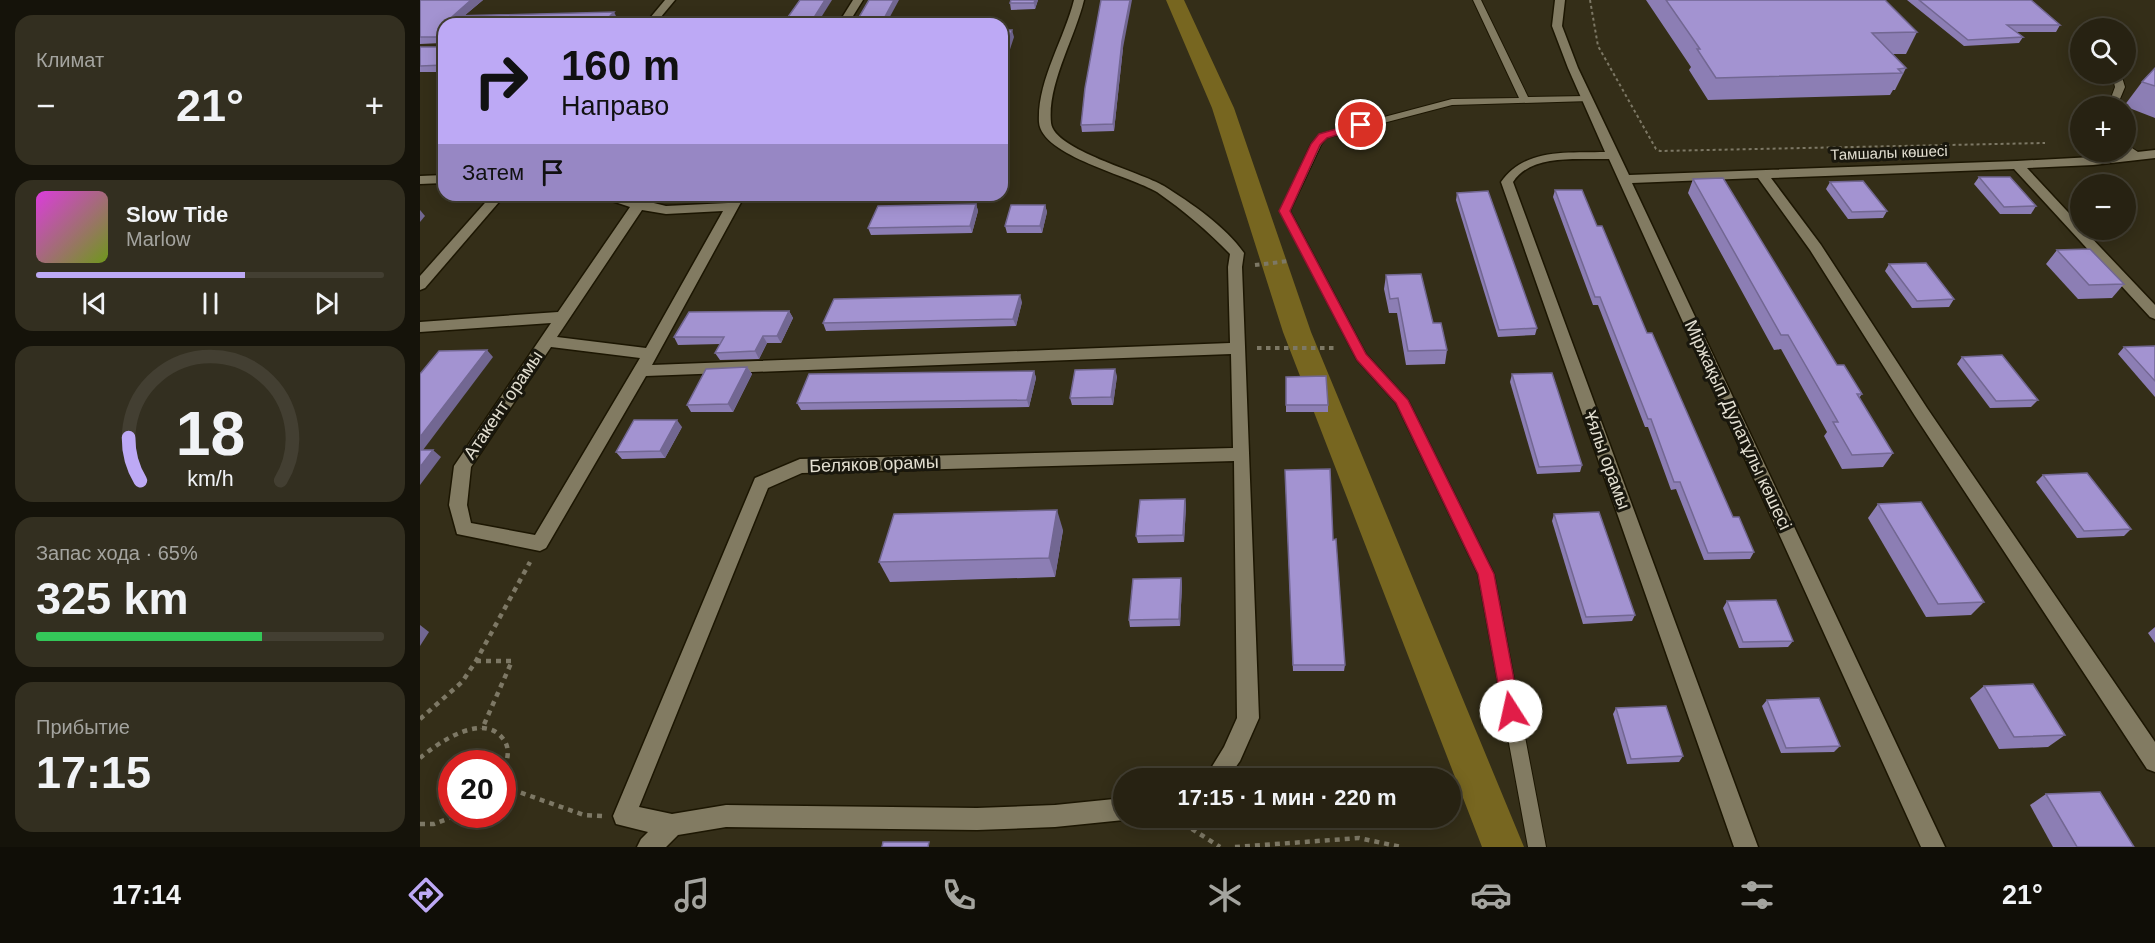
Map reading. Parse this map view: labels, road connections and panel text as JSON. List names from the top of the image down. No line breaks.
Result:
{"streets":{"street":["Тамшалы көшесі","Атакент орамы","Міржақып Дулатұлы көшесі","Ұялы орамы","Беляков орамы"]},"crossings":[["Тамшалы көшесі","Міржақып Дулатұлы көшесі"],["Міржақып Дулатұлы көшесі","Ұялы орамы"]],"page":{"tile":["Климат",["Запас хода · 65%","325 km"],["Прибытие","17:15"]],"map_buttons":["+","−"],"turn":["160 m","Направо"],"heat":["−","21°","+"],"then":"Затем","song":["Slow Tide","Marlow"],"limit":"20","trip":"17:15 · 1 мин · 220 m","tabs":["17:14","21°"],"gauge":["18","km/h"]}}
